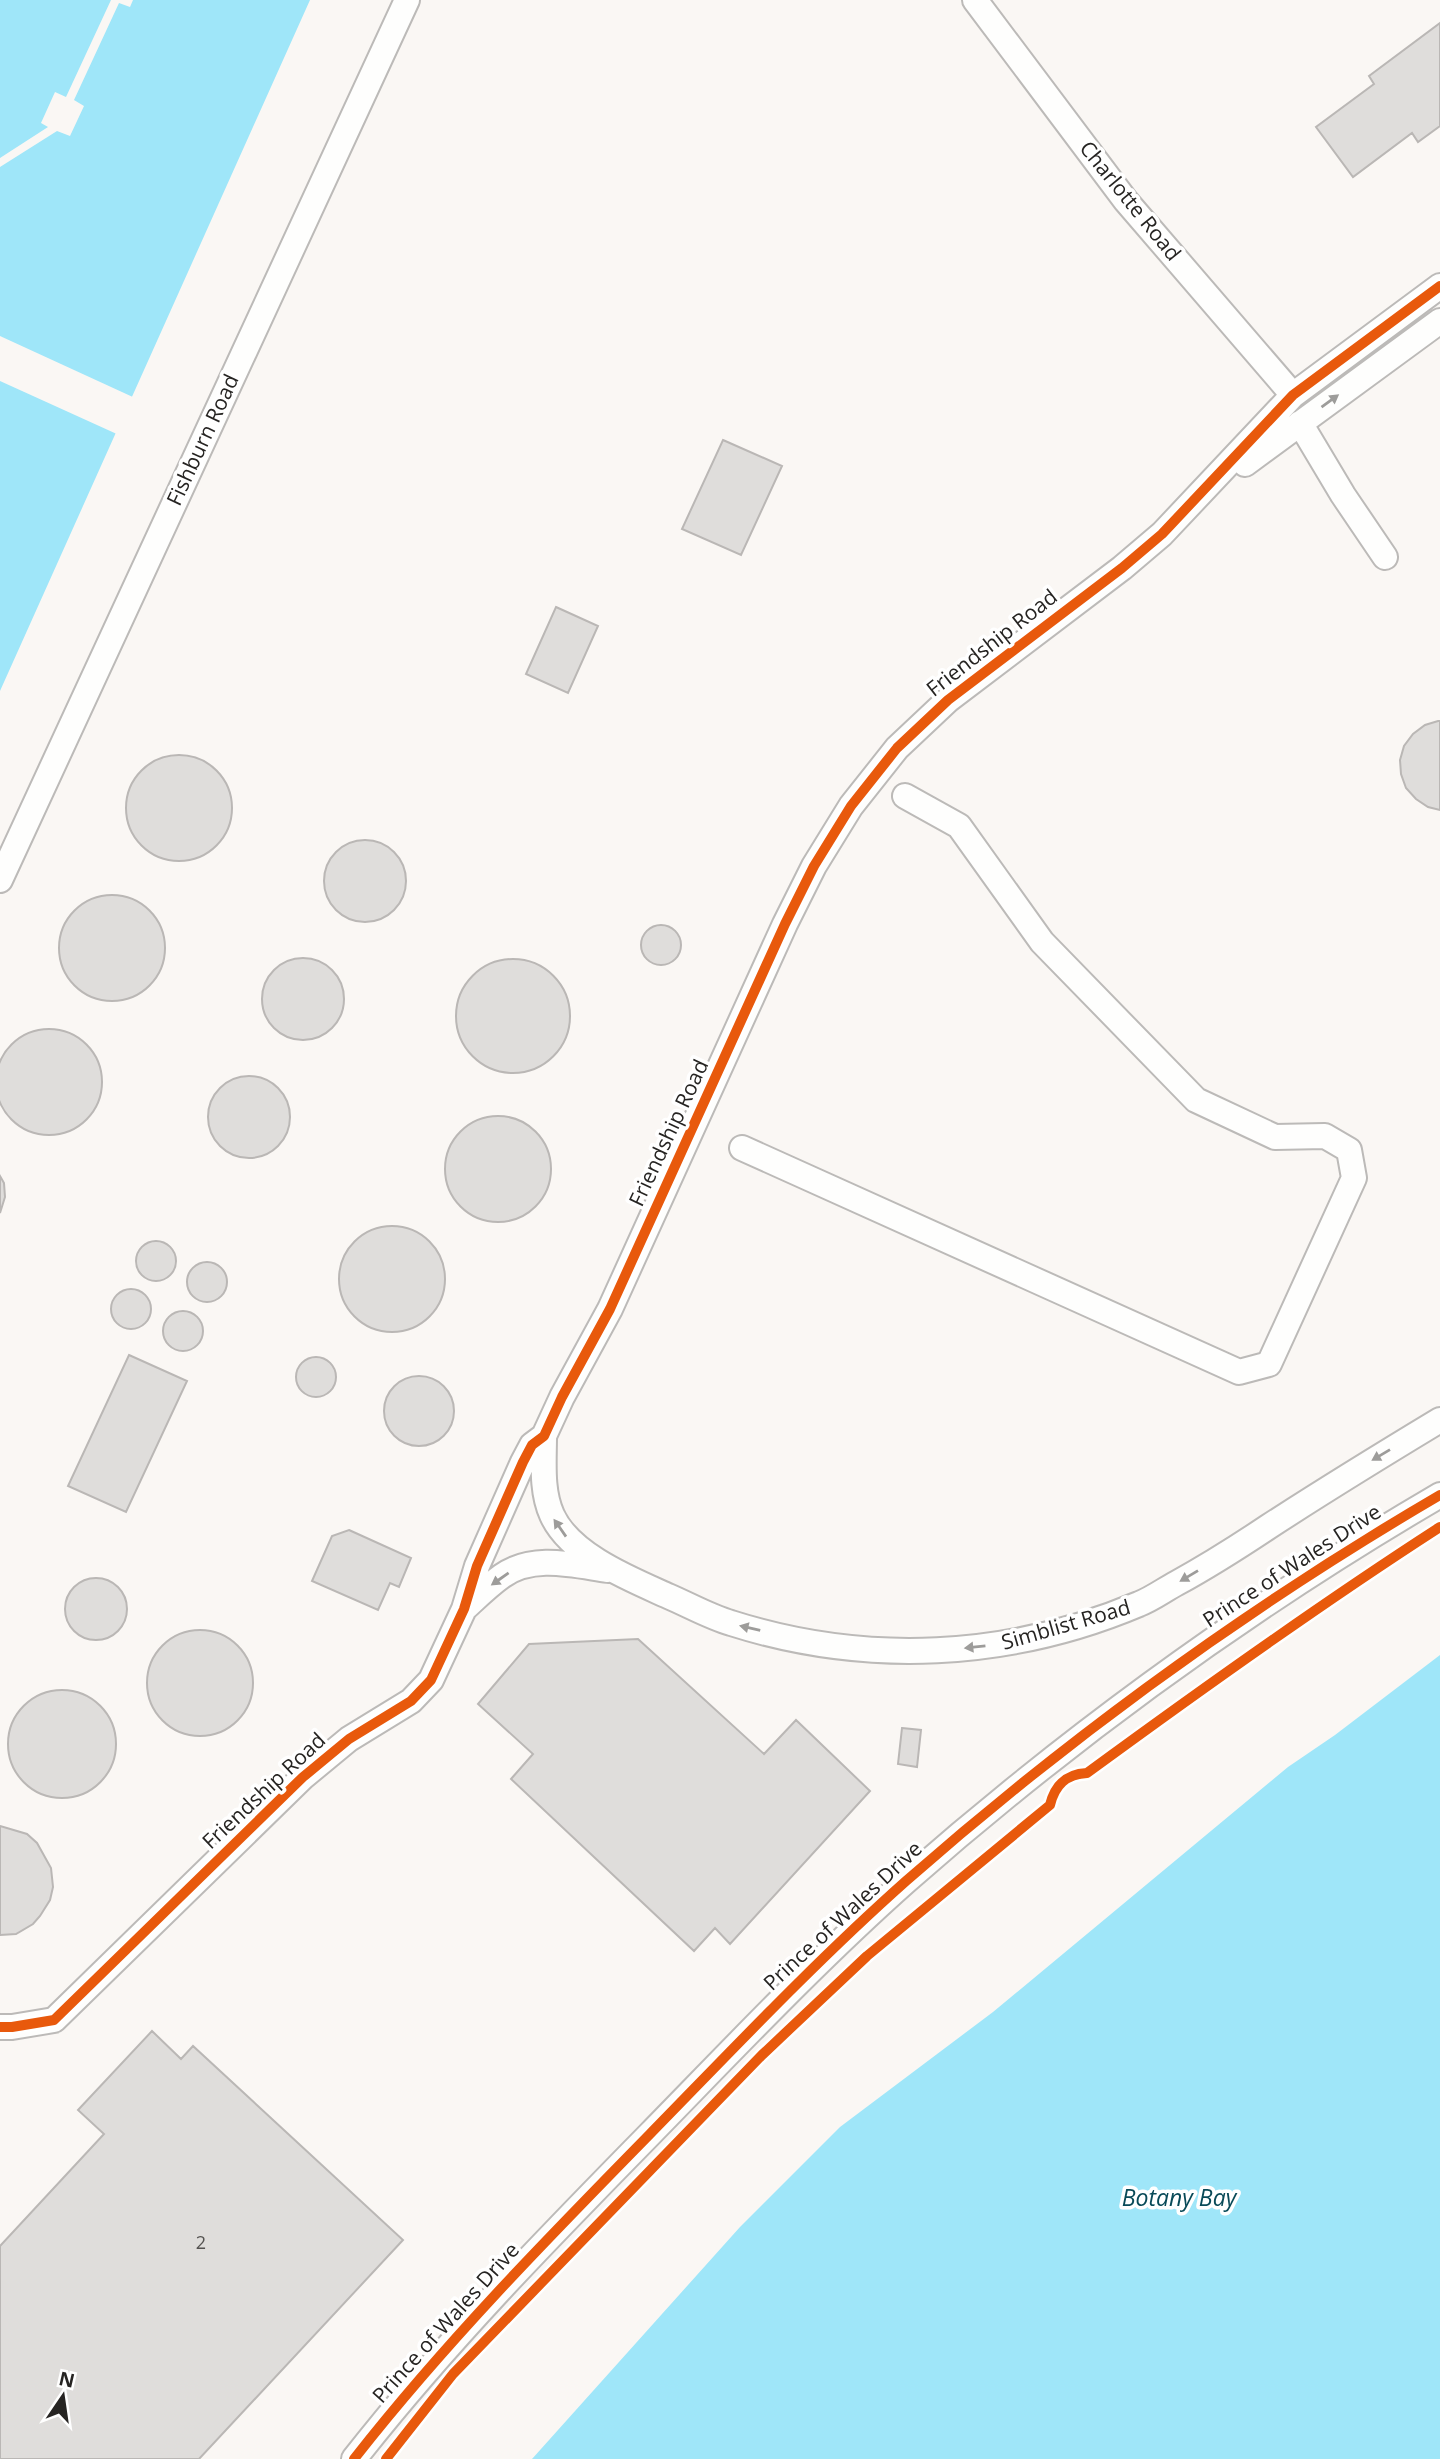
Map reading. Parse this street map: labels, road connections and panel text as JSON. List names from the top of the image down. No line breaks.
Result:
{"streets":{"street":["Charlotte Road","Fishburn Road","Friendship Road","Prince of Wales Drive","Simblist Road"]},"crossings":[["Charlotte Road","Friendship Road"],["Friendship Road","Simblist Road"]],"one_way":["Simblist Road"],"water":["Botany Bay"],"house_numbers":["2"],"north":"top"}
